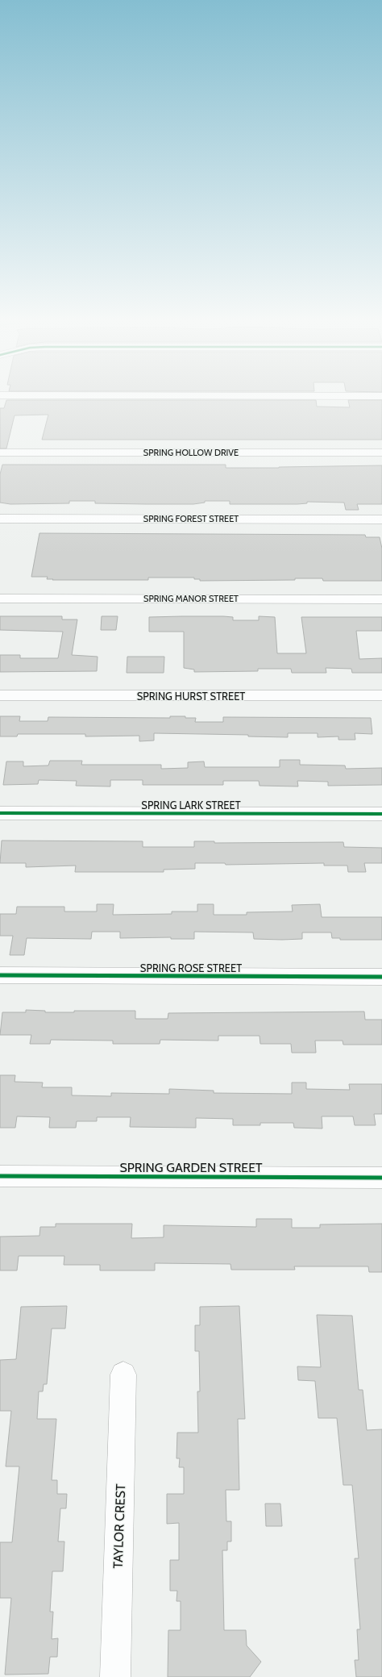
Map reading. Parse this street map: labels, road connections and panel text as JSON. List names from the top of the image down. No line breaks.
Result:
{"streets":{"street":["SPRING HOLLOW DRIVE","SPRING FOREST STREET","SPRING MANOR STREET","SPRING HURST STREET","SPRING LARK STREET","SPRING ROSE STREET","SPRING GARDEN STREET","TAYLOR CREST"]}}
